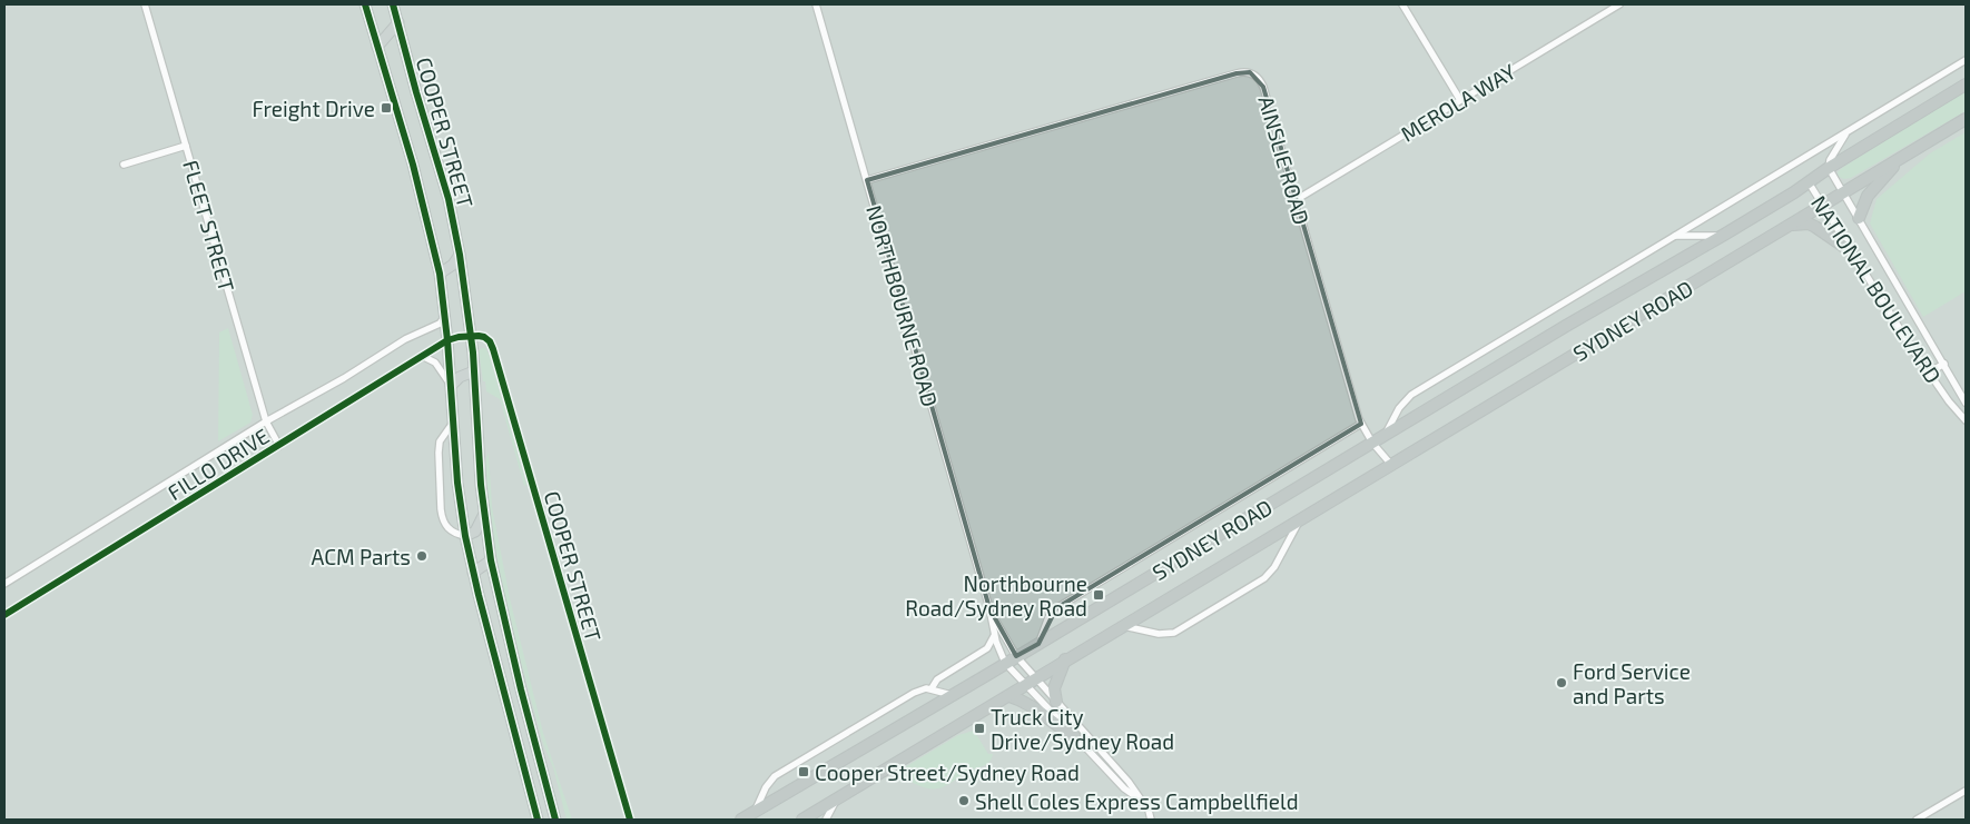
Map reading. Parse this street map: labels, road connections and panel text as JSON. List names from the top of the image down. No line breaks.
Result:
{"streets":{"highway":["SYDNEY ROAD"],"main road":["COOPER STREET"],"street":["MEROLA WAY","AINSLIE ROAD","FLEET STREET","NATIONAL BOULEVARD","NORTHBOURNE ROAD","FILLO DRIVE"]},"crossings":[["MEROLA WAY","AINSLIE ROAD"],["COOPER STREET","FILLO DRIVE"],["AINSLIE ROAD","NORTHBOURNE ROAD"],["AINSLIE ROAD","SYDNEY ROAD"],["FLEET STREET","FILLO DRIVE"],["NATIONAL BOULEVARD","SYDNEY ROAD"],["NORTHBOURNE ROAD","SYDNEY ROAD"]],"places":{"transit":["Freight Drive","Northbourne Road/Sydney Road","Truck City Drive/Sydney Road","Cooper Street/Sydney Road"],"other":["ACM Parts","Ford Service and Parts","Shell Coles Express Campbellfield"]}}
